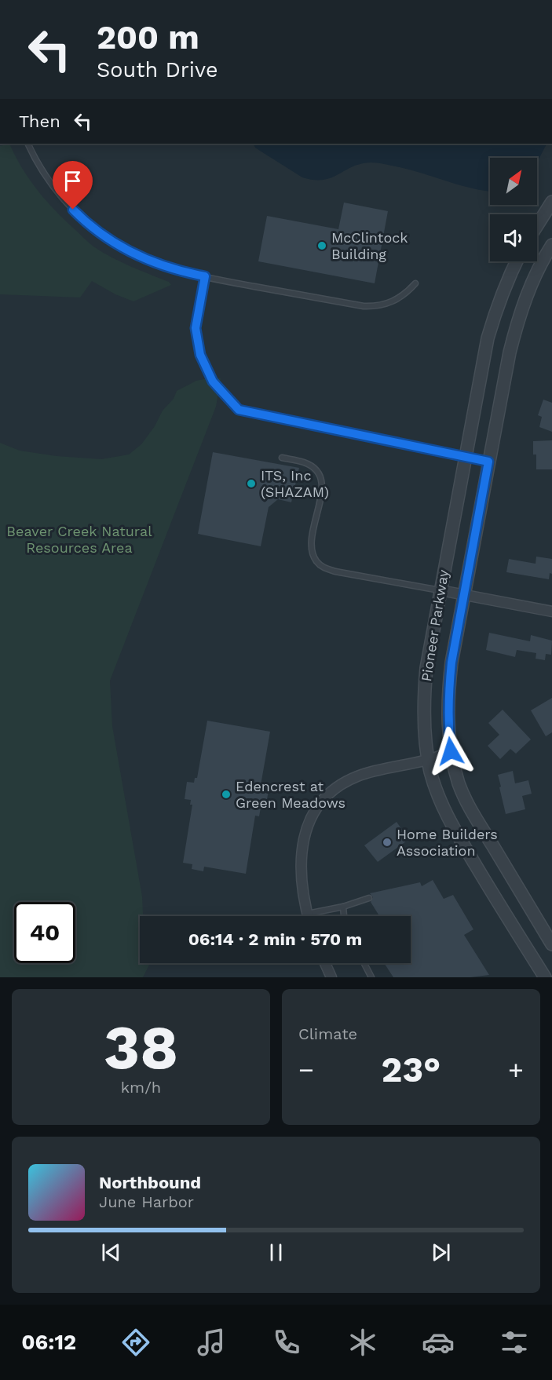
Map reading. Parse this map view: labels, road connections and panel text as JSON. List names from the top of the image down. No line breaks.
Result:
{"streets":{"street":["Pioneer Parkway"]},"parks":["Beaver Creek Natural Resources Area"],"places":["McClintock Building","ITS, Inc (SHAZAM)","Edencrest at Green Meadows","Home Builders Association"],"north":"top right","page":{"turn":["200 m","South Drive"],"then":"Then","limit":"40","trip":"06:14 · 2 min · 570 m","tile":[["38","km/h"],"Climate"],"heat":["−","23°","+"],"song":["Northbound","June Harbor"],"tabs":"06:12"}}
